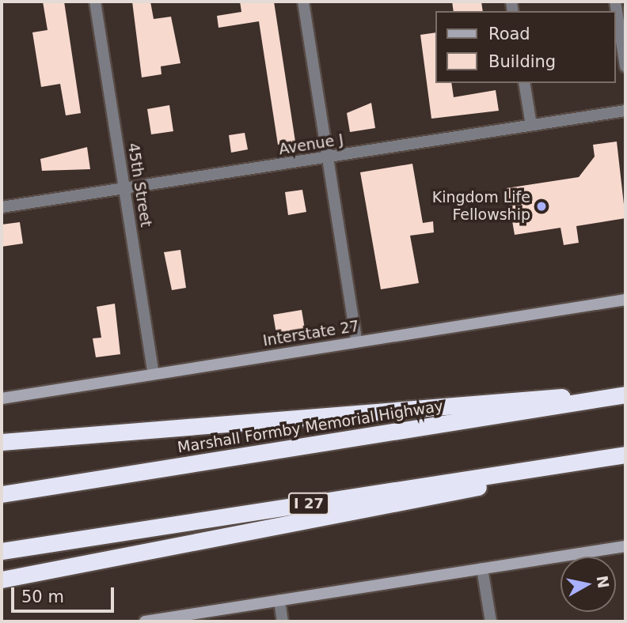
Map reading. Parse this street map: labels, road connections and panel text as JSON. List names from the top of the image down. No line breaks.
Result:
{"streets":{"highway":["Marshall Formby Memorial Highway","I 27"],"main road":["Interstate 27"],"street":["Avenue J","45th Street"]},"crossings":[["Avenue J","45th Street"],["45th Street","Interstate 27"]],"places":["Kingdom Life Fellowship"],"legend":["Road","Building"],"scale_bar":"50 m","north":"right"}
